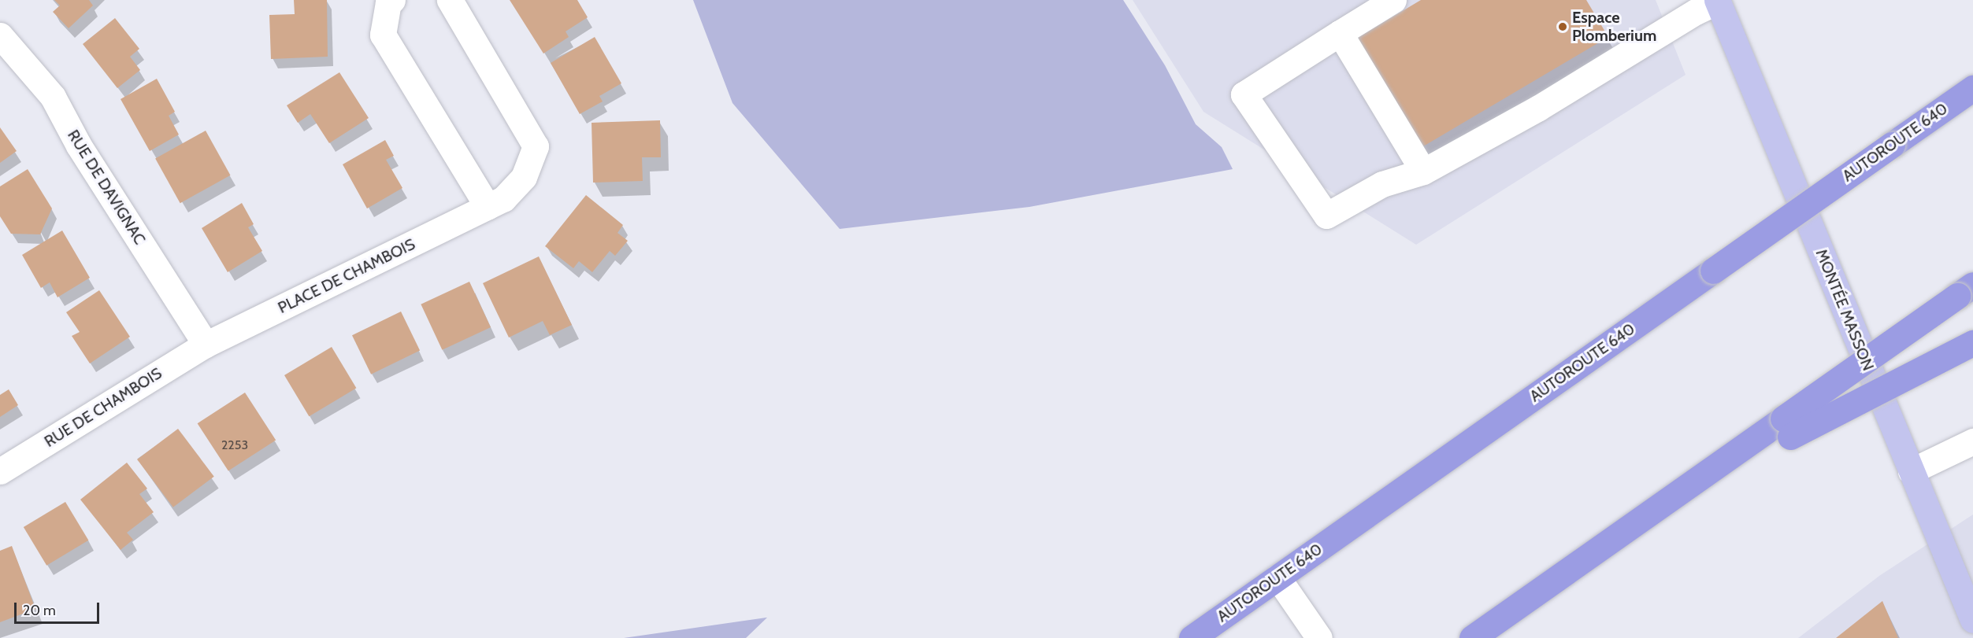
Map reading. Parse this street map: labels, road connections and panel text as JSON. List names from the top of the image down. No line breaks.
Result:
{"streets":{"highway":["AUTOROUTE 640"],"main road":["MONTÉE MASSON"],"street":["RUE DE DAVIGNAC","PLACE DE CHAMBOIS","RUE DE CHAMBOIS"]},"crossings":[["RUE DE DAVIGNAC","PLACE DE CHAMBOIS"],["RUE DE DAVIGNAC","RUE DE CHAMBOIS"],["PLACE DE CHAMBOIS","RUE DE CHAMBOIS"]],"places":["Espace Plomberium"],"house_numbers":["2253"],"scale_bar":"20 m"}
